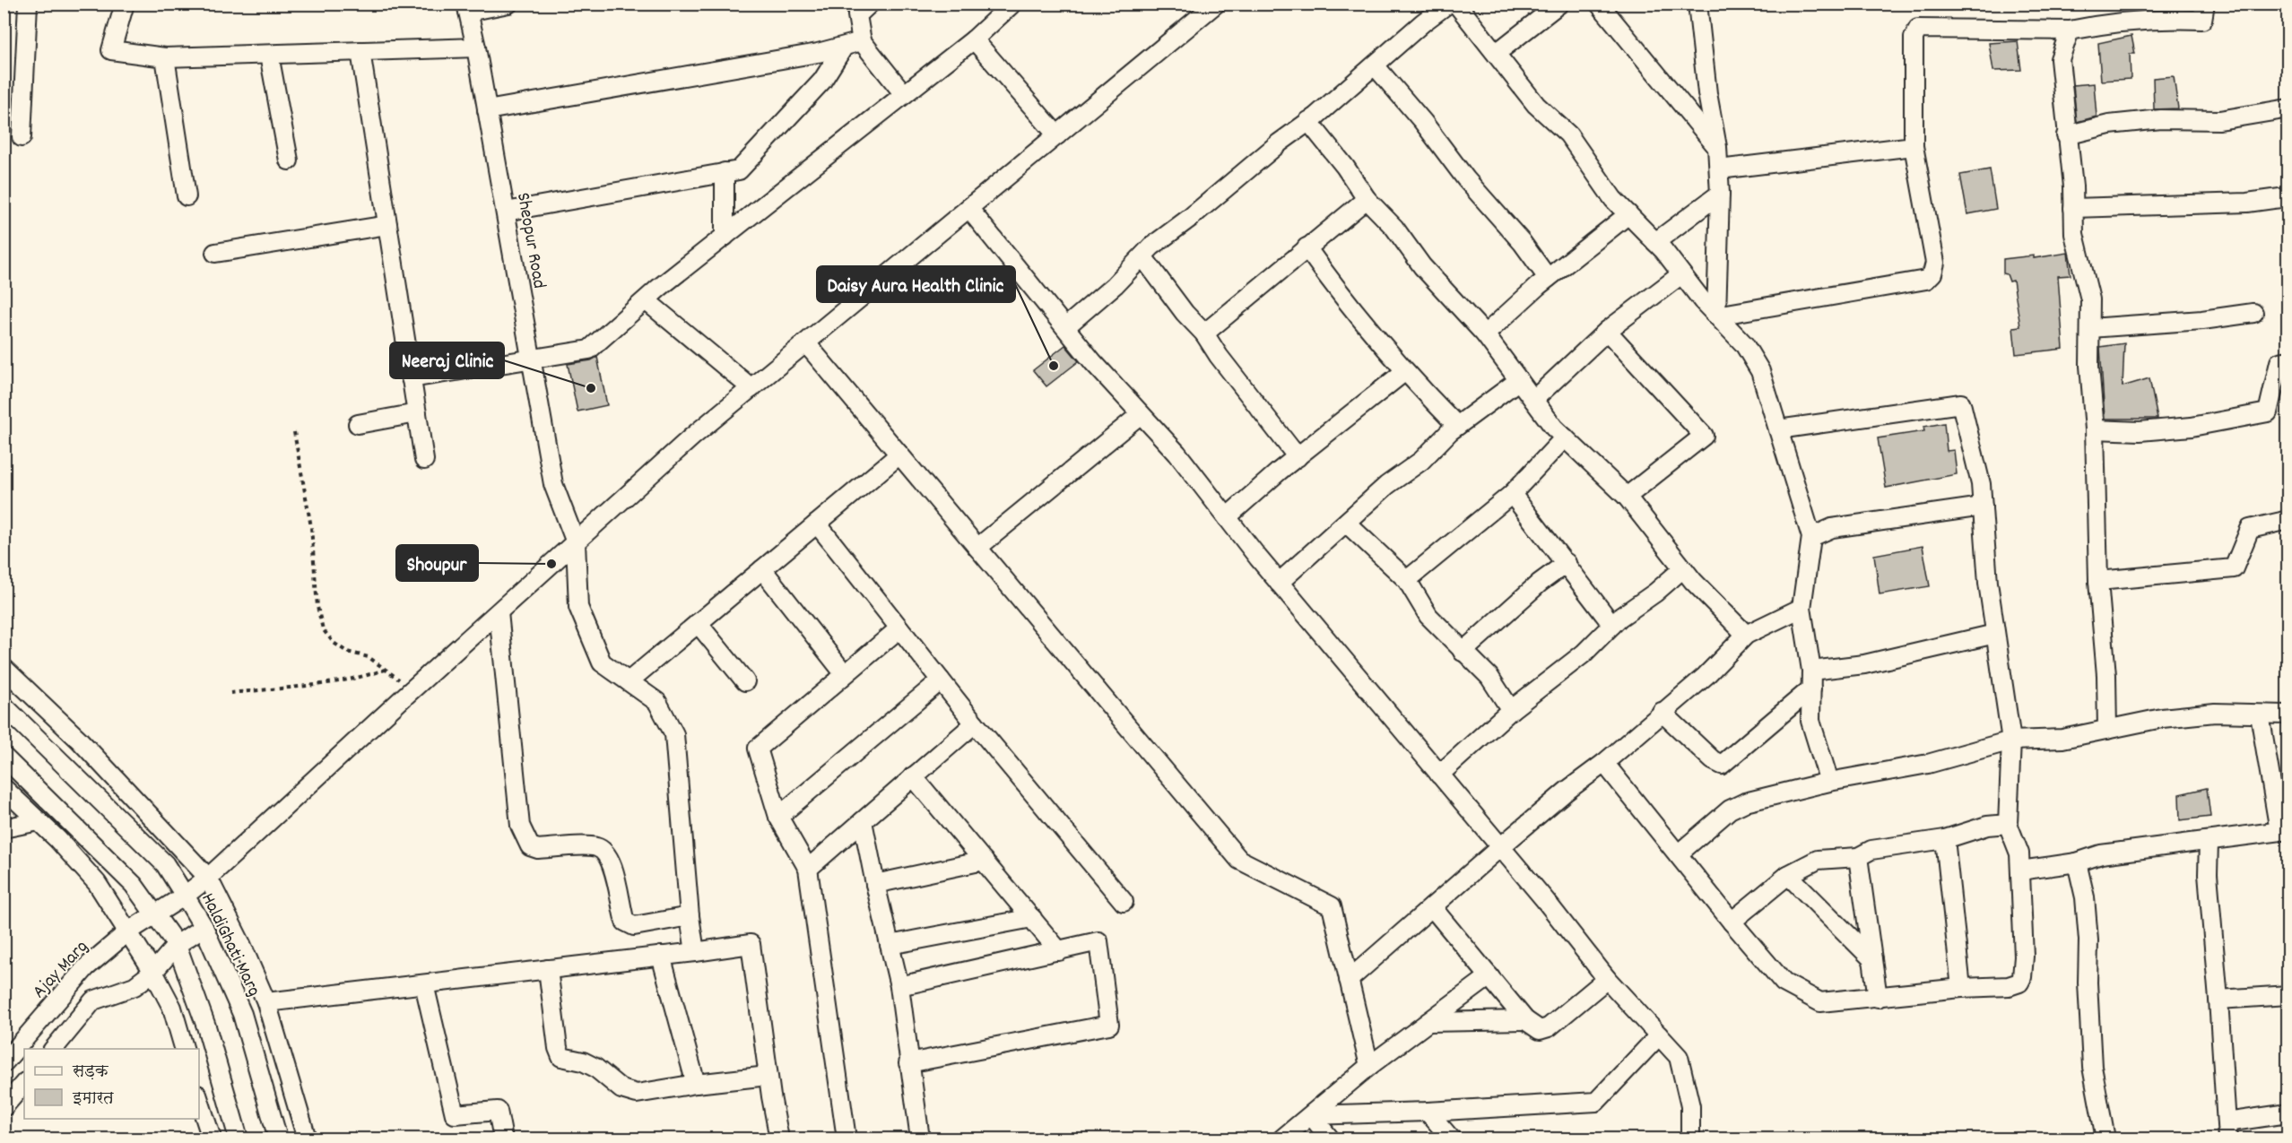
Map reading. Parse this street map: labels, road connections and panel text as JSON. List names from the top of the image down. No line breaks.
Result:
{"streets":{"street":["Sheopur Road","HaldiGhati Marg","Ajay Marg"]},"crossings":[["Sheopur Road","Ajay Marg"],["HaldiGhati Marg","Ajay Marg"]],"places":["Daisy Aura Health Clinic","Neeraj Clinic","Shoupur"],"legend":["सड़क","इमारत"]}
